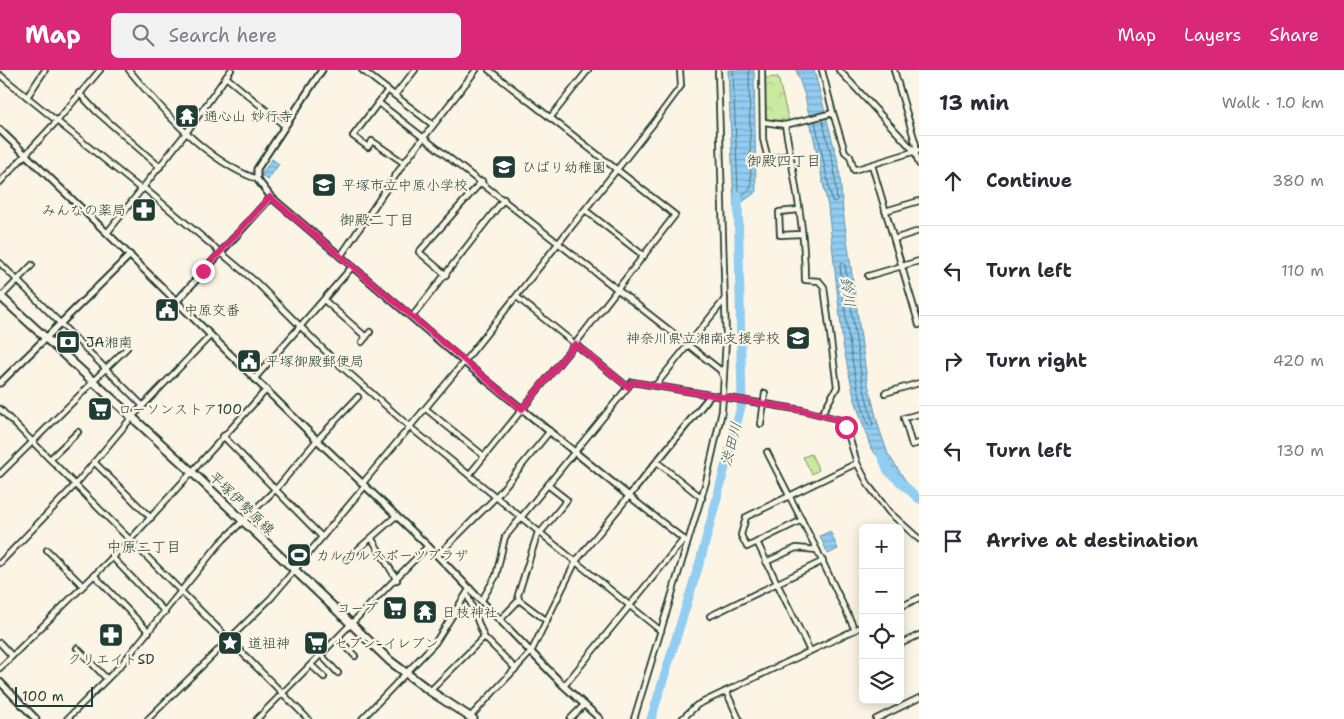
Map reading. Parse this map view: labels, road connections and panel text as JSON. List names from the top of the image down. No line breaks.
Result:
{"streets":{"main road":["平塚伊勢原線"]},"districts":["御殿四丁目","御殿二丁目","中原二丁目"],"water":["鈴川","渋田川"],"places":{"temple":["通心山 妙行寺","日枝神社"],"school or university":["ひばり幼稚園","平塚市立中原小学校","神奈川県立湘南支援学校"],"pharmacy":["みんなの薬局","クリエイトSD"],"public building":["中原交番","平塚御殿郵便局"],"bank":["JA湘南"],"supermarket":["ローソンストア100","コープ","セブン-イレブン"],"sports":["カルカルスポーツプラザ"],"place":["道祖神"]},"scale_bar":"100 m","page":{"header":"Map","search":"Search here","nav":["Map","Layers","Share"],"heading":["13 min","Walk · 1.0 km"],"list":[["Continue","380 m"],["Turn left","110 m"],["Turn right","420 m"],["Turn left","130 m"],"Arrive at destination"],"map_buttons":["+","−"],"scale":"100 m"}}
